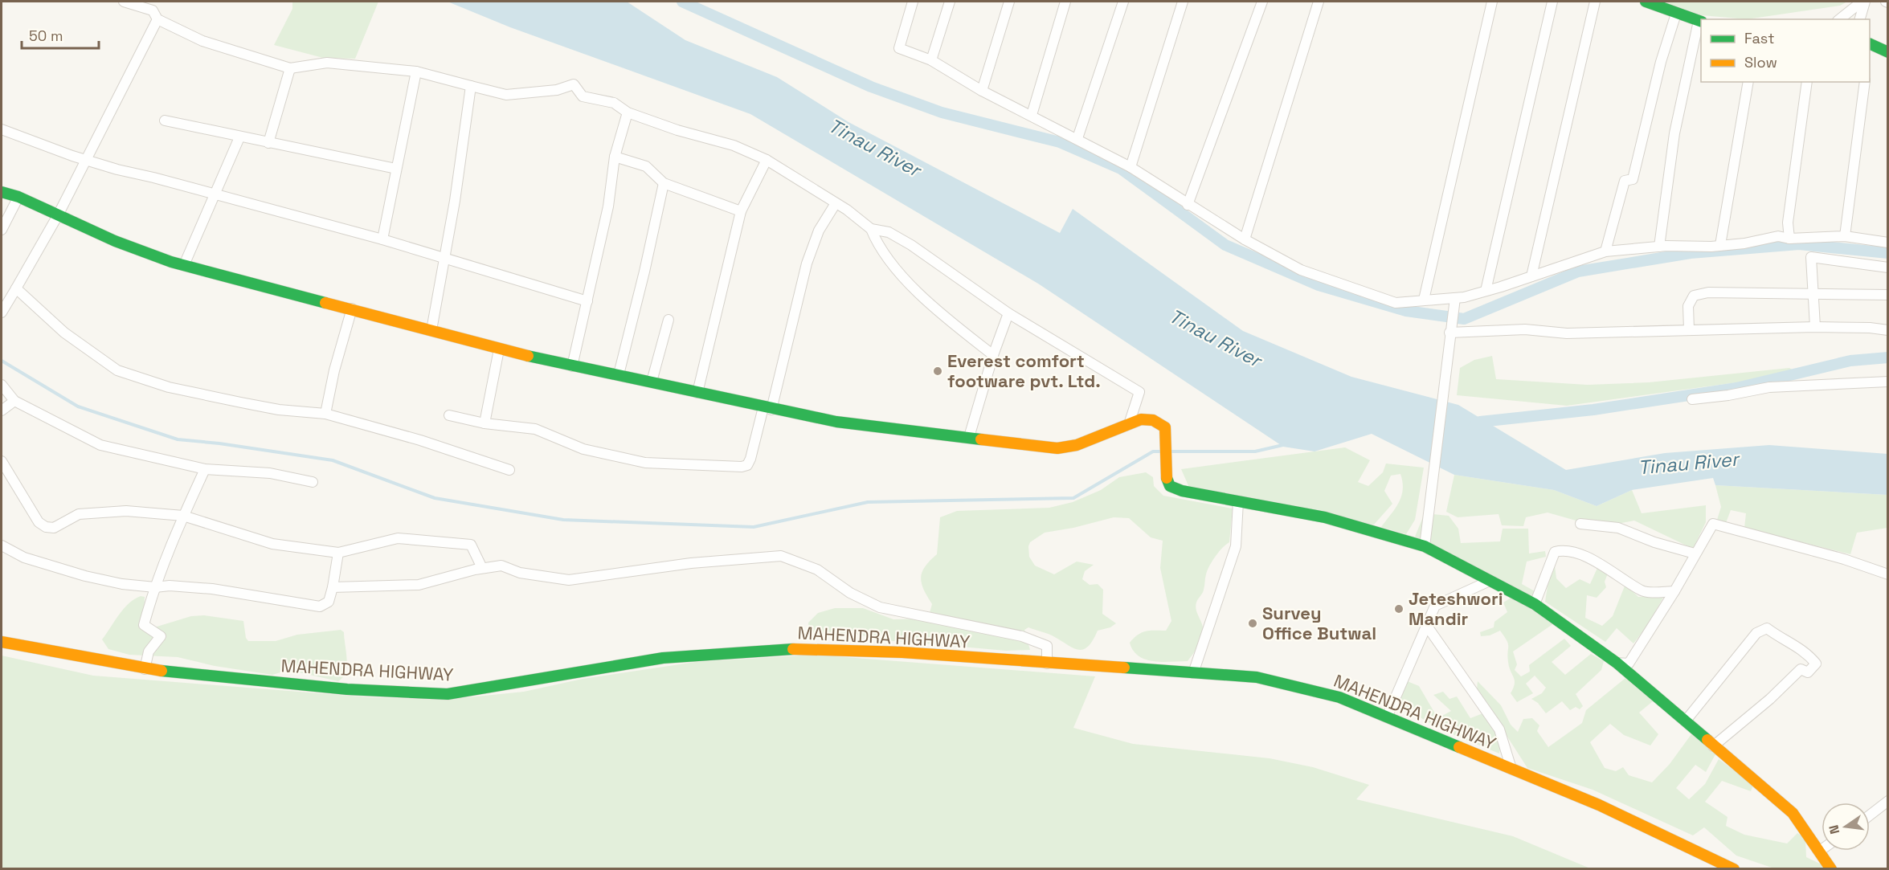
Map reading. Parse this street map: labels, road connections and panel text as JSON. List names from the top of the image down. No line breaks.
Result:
{"streets":{"main road":["MAHENDRA HIGHWAY"]},"water":["Tinau River"],"places":["Everest comfort footware pvt. Ltd.","Jeteshwori Mandir","Survey Office Butwal"],"legend":["Fast","Slow"],"scale_bar":"50 m","north":"left"}
